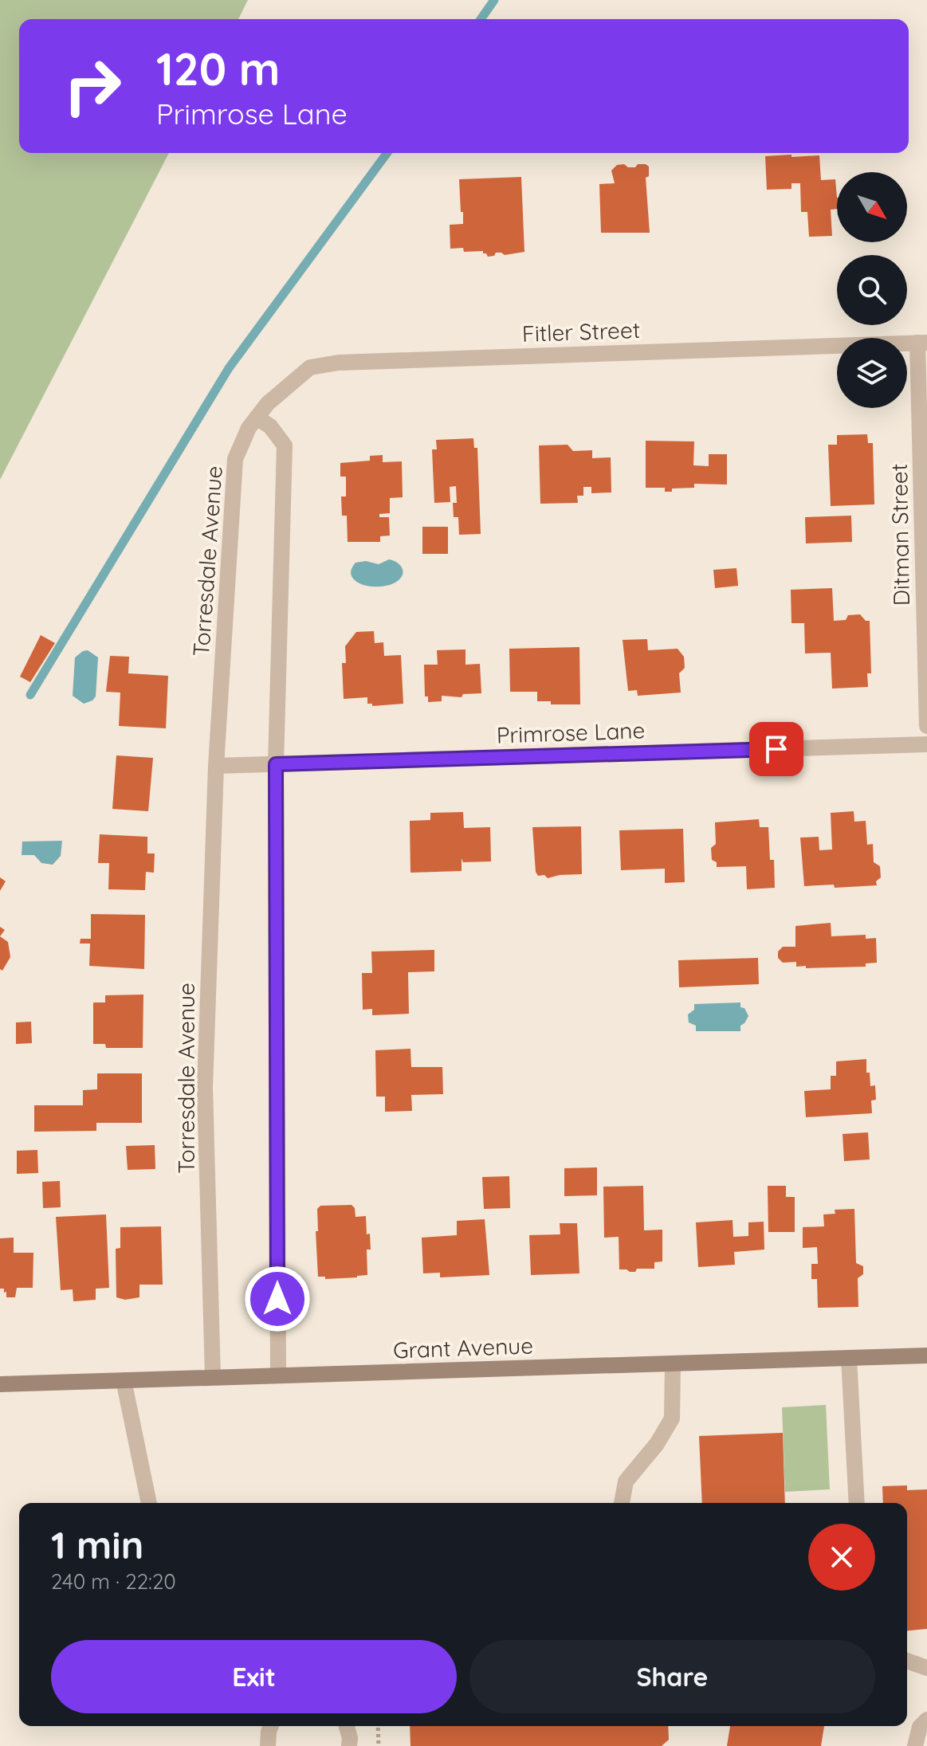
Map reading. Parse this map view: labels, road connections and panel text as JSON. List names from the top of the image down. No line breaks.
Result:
{"streets":{"street":["Fitler Street","Ditman Street","Torresdale Avenue","Primrose Lane","Grant Avenue"]},"crossings":[["Fitler Street","Ditman Street"],["Fitler Street","Torresdale Avenue"],["Torresdale Avenue","Primrose Lane"],["Torresdale Avenue","Grant Avenue"]],"north":"bottom right","page":{"turn":["120 m","Primrose Lane"],"heading":["1 min","240 m · 22:20"],"buttons":["Exit","Share"]}}
